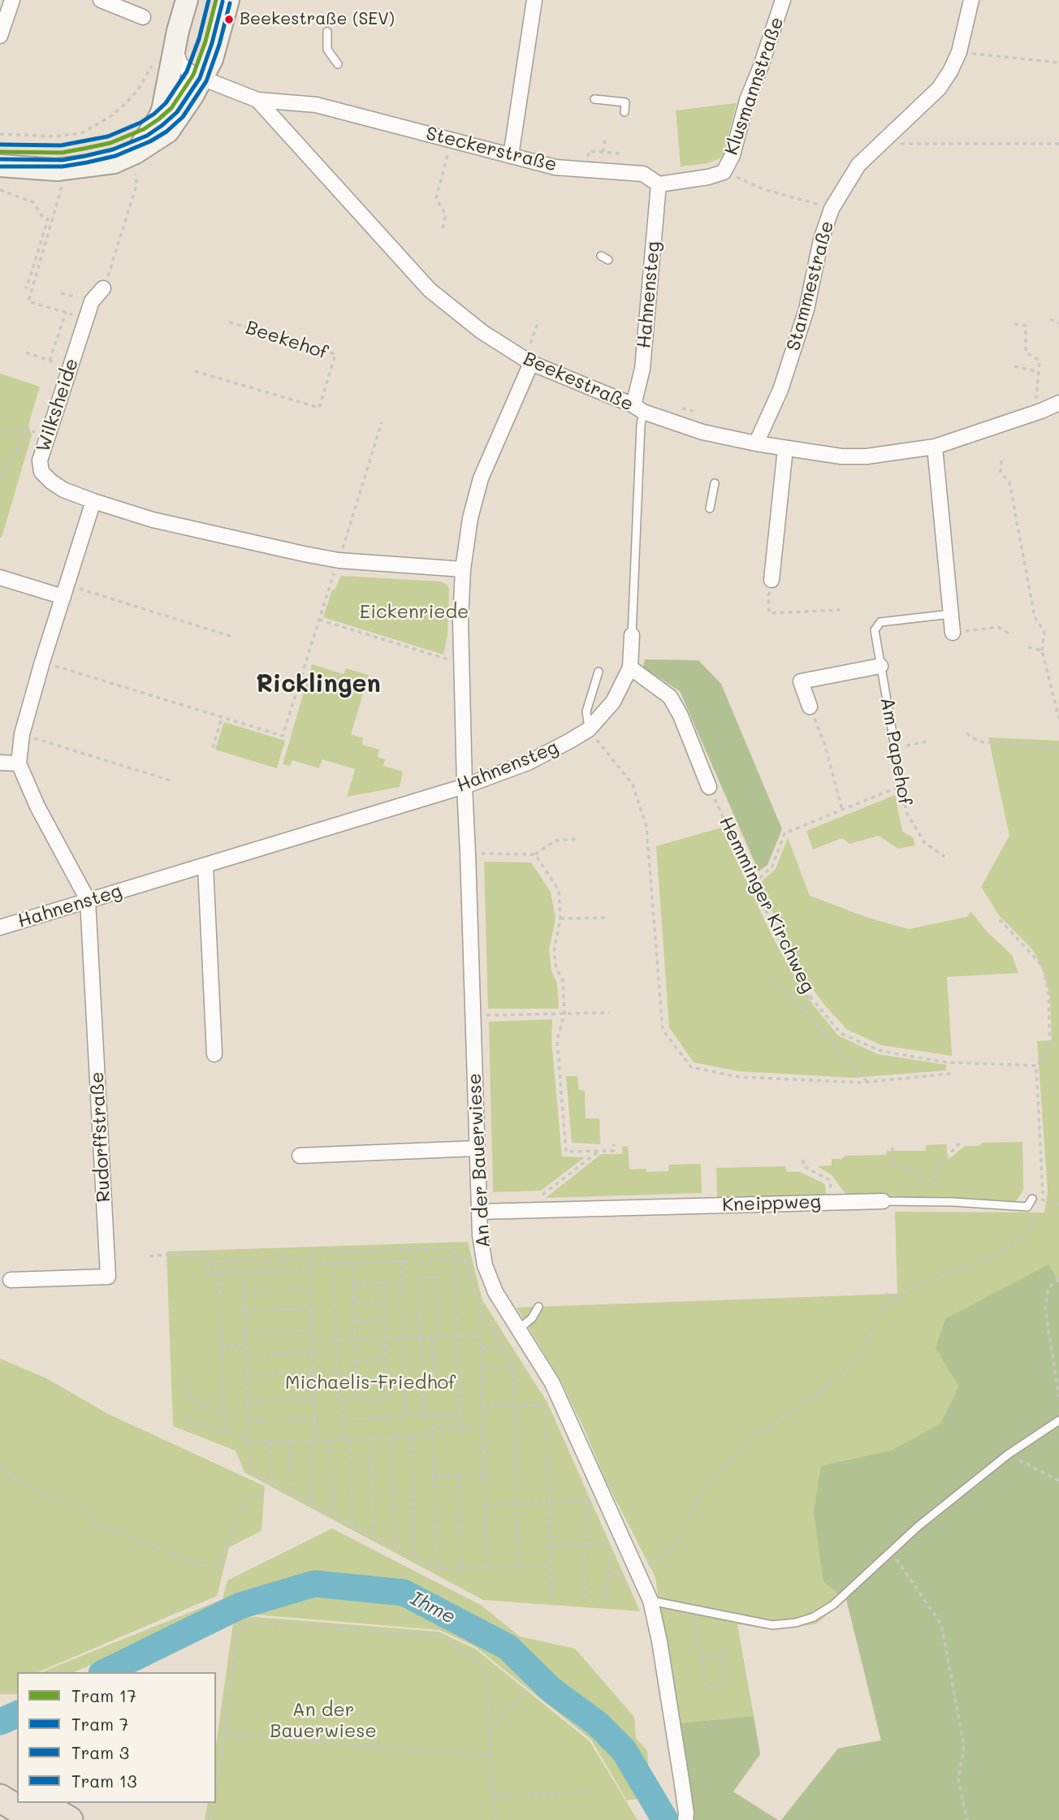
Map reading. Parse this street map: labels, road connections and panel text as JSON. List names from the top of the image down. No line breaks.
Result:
{"streets":{"street":["Klusmannstraße","Steckerstraße","Stammestraße","Hahnensteg","Beekestraße","Wilksheide","Rudorffstraße","An der Bauerwiese","Kneippweg"],"lane":["Am Papehof"],"path":["Beekehof","Hemminger Kirchweg"]},"crossings":[["Steckerstraße","Hahnensteg"],["Steckerstraße","Beekestraße"],["Stammestraße","Beekestraße"],["Hahnensteg","Beekestraße"],["Hahnensteg","Rudorffstraße"],["Hahnensteg","An der Bauerwiese"],["Beekestraße","An der Bauerwiese"],["An der Bauerwiese","Kneippweg"]],"districts":["Ricklingen"],"water":["Ihme"],"parks":["Eickenriede","Michaelis-Friedhof","An der Bauerwiese"],"places":["Beekestraße (SEV)"],"lines":["tram line 17","tram line 3","tram line 7","tram line 13"],"legend":["Tram 17","Tram 7","Tram 3","Tram 13"]}
